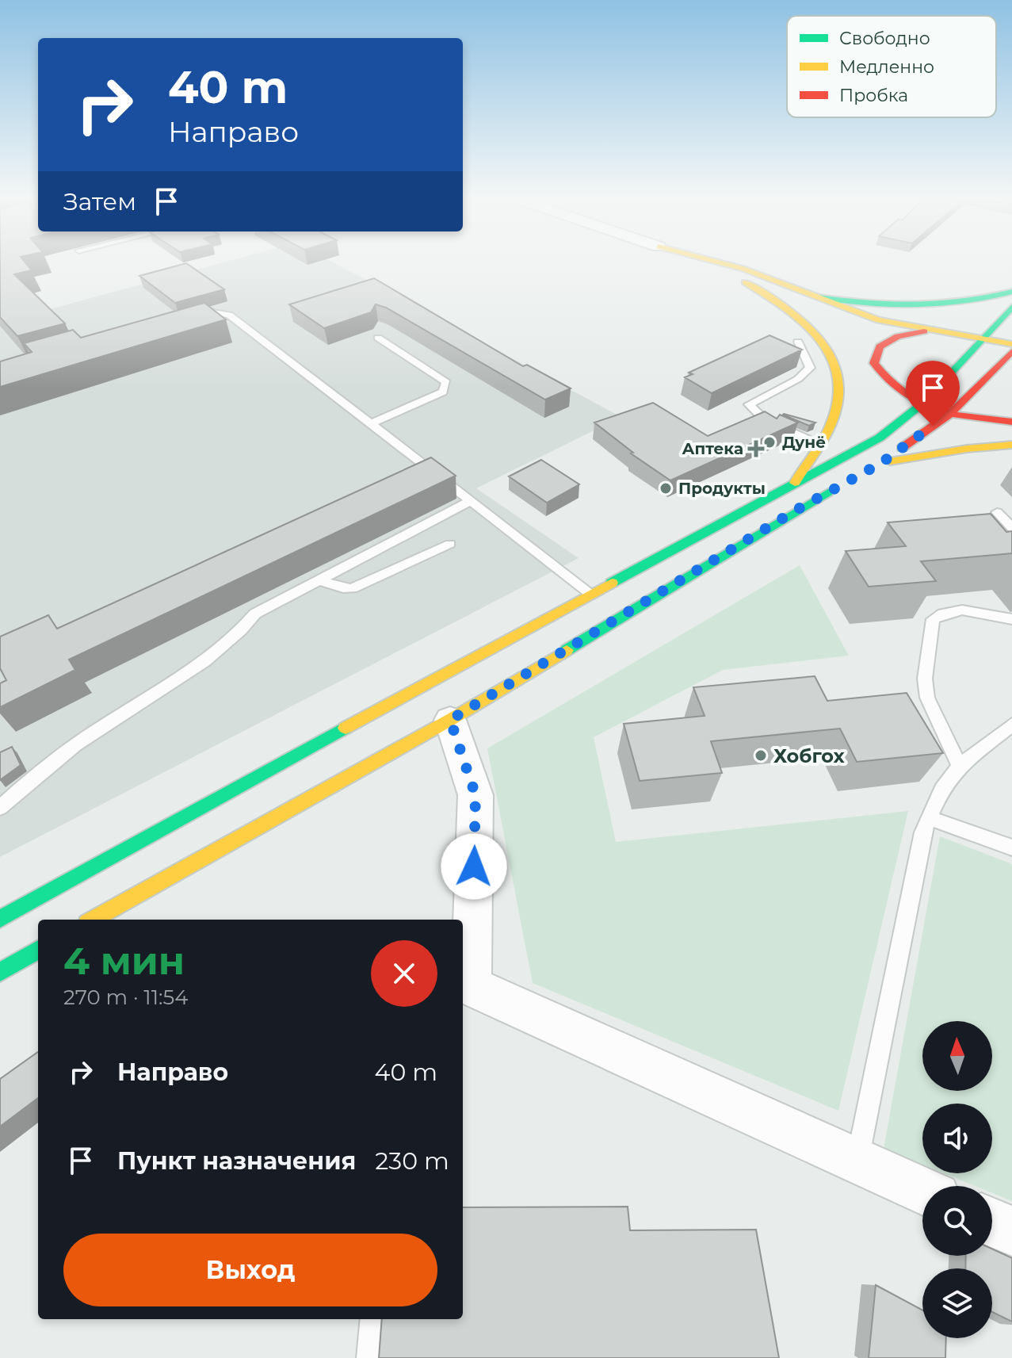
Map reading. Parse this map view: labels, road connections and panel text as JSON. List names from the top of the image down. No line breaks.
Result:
{"places":{"other":["Дунё","Продукты","Хобгох"],"health":["Аптека"]},"legend":["Свободно","Медленно","Пробка"],"north":"top","page":{"turn":["40 m","Направо"],"then":"Затем","heading":["4 мин","270 m · 11:54"],"list":[{"name":"Направо","value":"40 m"},{"name":"Пункт назначения","value":"230 m"}],"buttons":"Выход"}}
